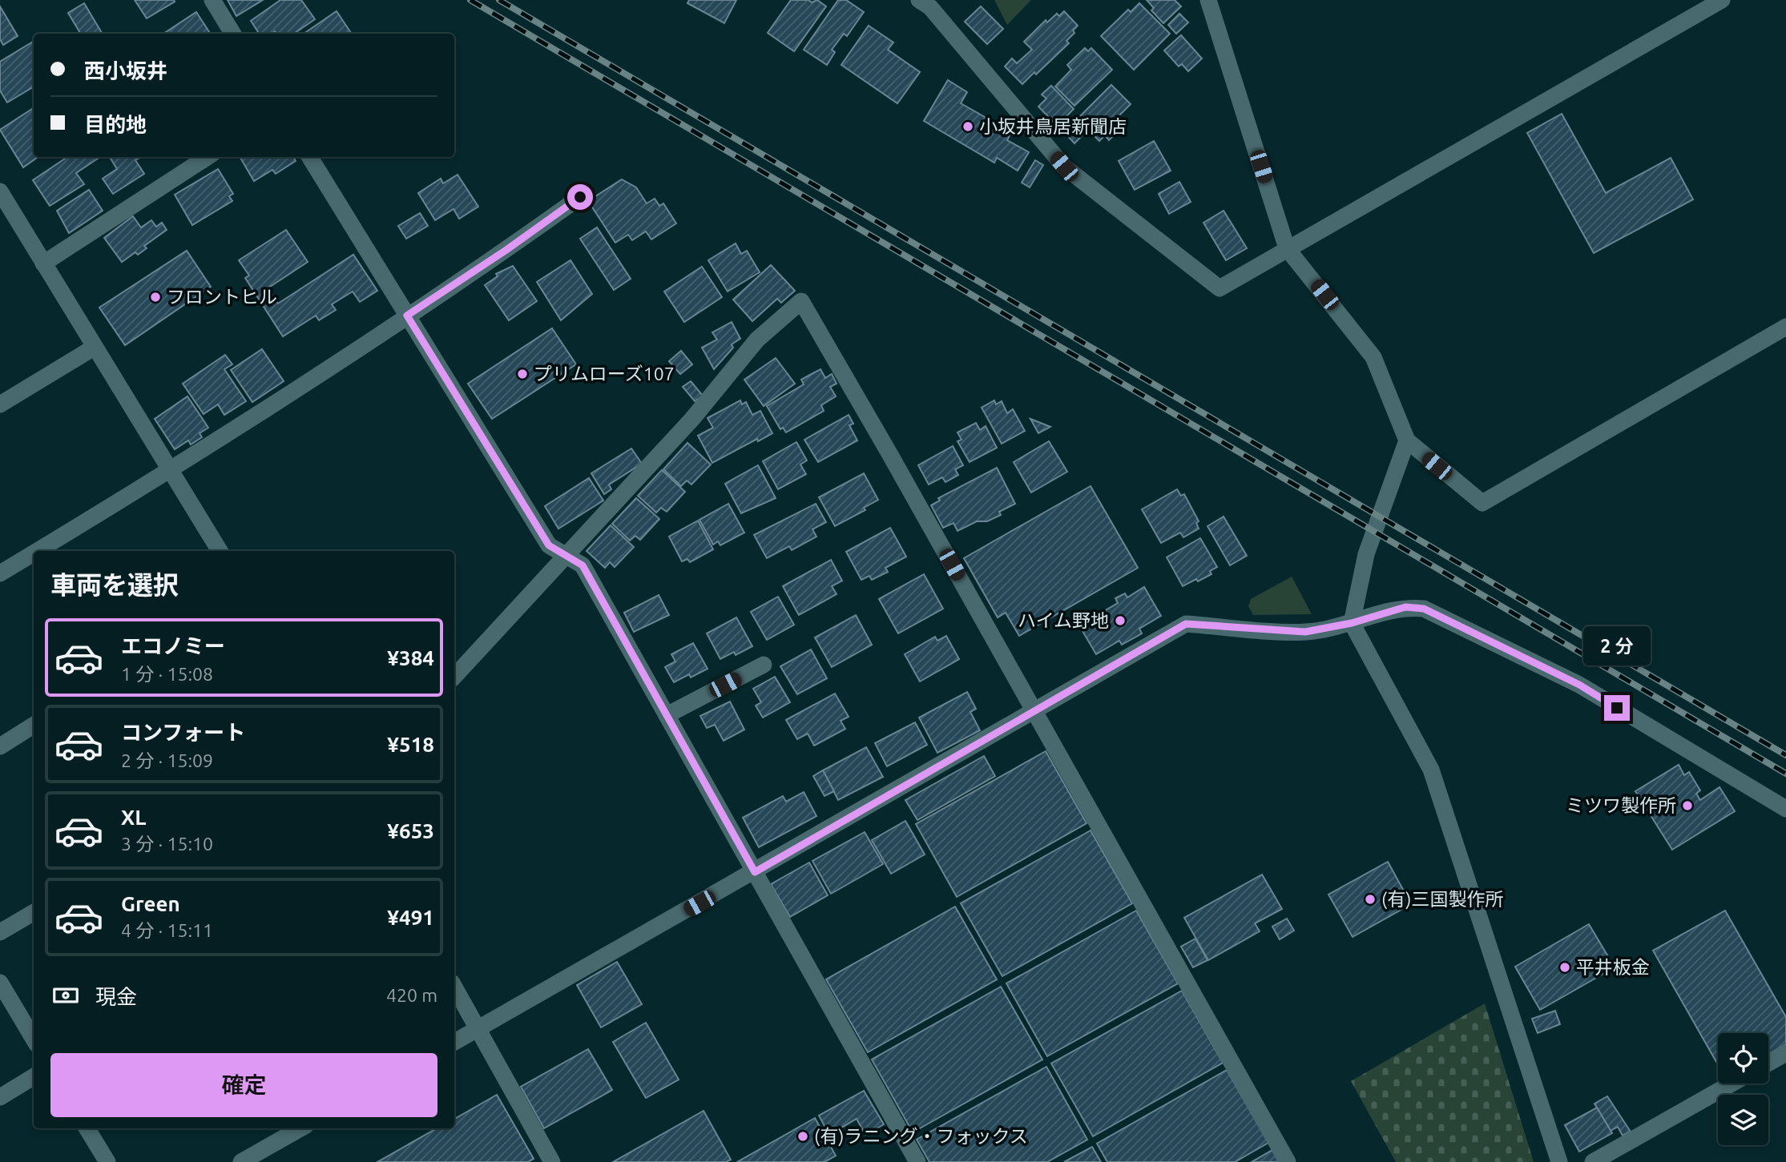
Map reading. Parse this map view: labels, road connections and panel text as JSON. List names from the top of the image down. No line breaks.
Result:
{"places":["小坂井鳥居新聞店","フロントヒル","プリムローズ107","ハイム野地","ミツワ製作所","(有)三国製作所","平井板金","(有)ラニング・フォックス"],"page":{"banner":["西小坂井","目的地"],"heading":"車両を選択","list":[{"name":"エコノミー","note":"1 分 · 15:08","value":"¥384"},{"name":"コンフォート","note":"2 分 · 15:09","value":"¥518"},{"name":"XL","note":"3 分 · 15:10","value":"¥653"},{"name":"Green","note":"4 分 · 15:11","value":"¥491"}],"bubble":"2 分","pay":["現金","420 m"],"buttons":"確定"}}
